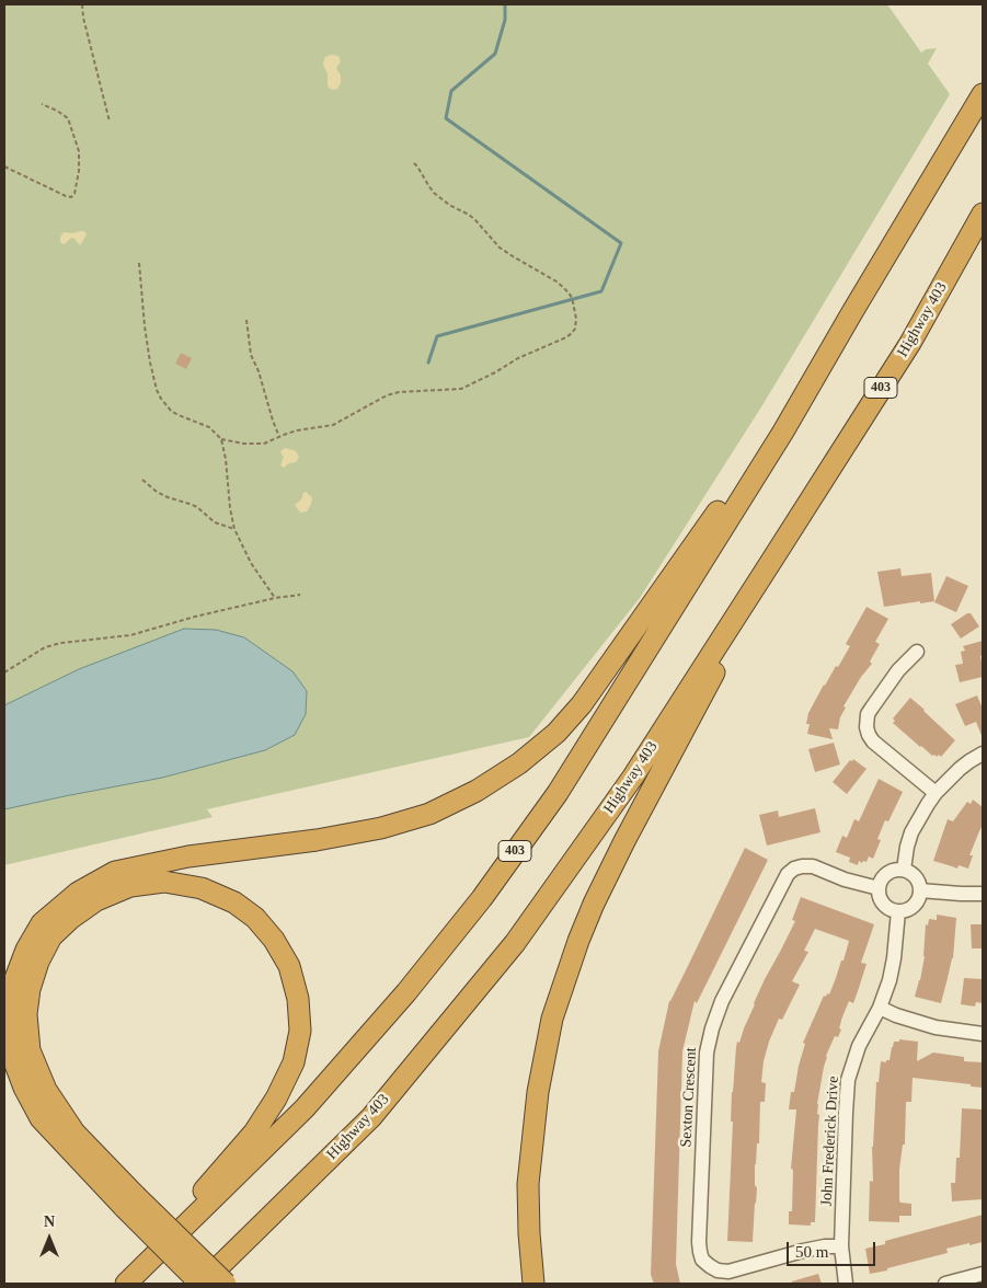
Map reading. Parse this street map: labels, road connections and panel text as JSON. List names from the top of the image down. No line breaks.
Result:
{"streets":{"highway":["Highway 403","403"],"street":["Sexton Crescent","John Frederick Drive"]},"crossings":[["Sexton Crescent","John Frederick Drive"]],"scale_bar":"50 m","north":"top"}
